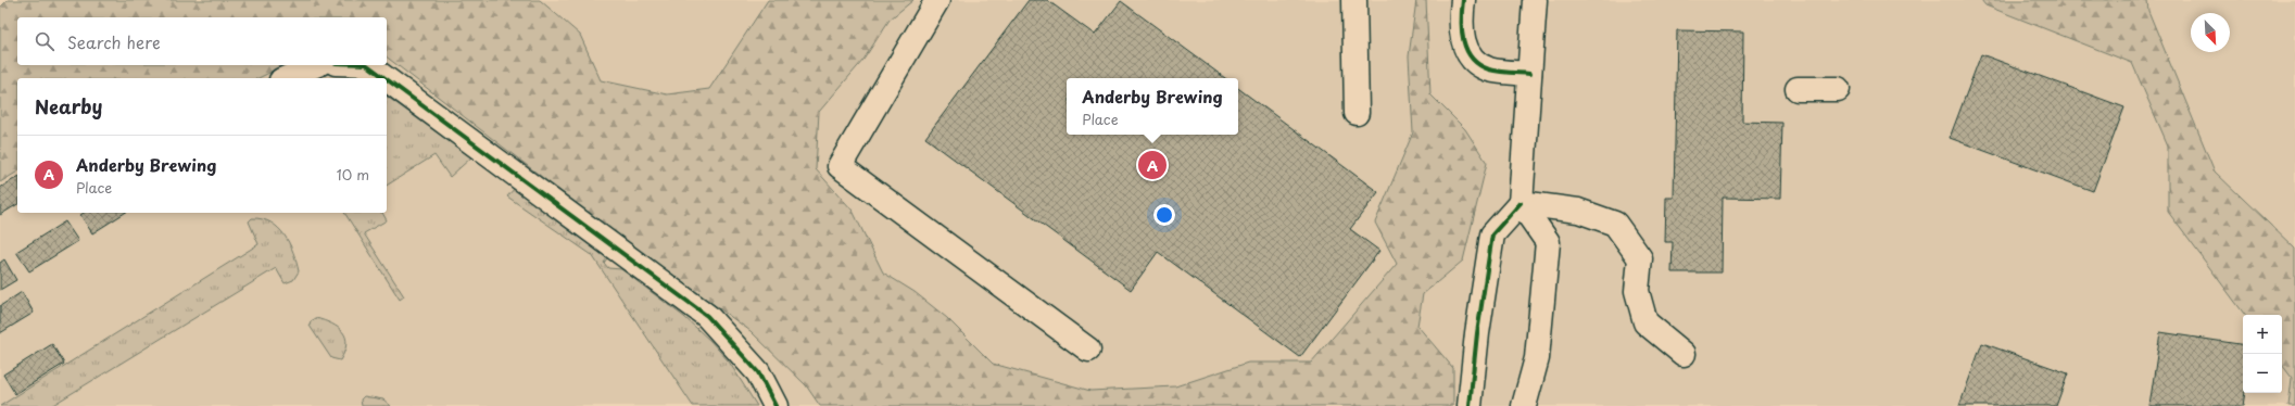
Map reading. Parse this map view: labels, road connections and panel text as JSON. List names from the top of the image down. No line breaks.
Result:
{"north":"bottom right","page":{"search":"Search here","popup":["Anderby Brewing","Place"],"heading":"Nearby","list":[{"mark":"A","name":"Anderby Brewing","note":"Place","value":"10 m"}],"pins":"A","map_buttons":["+","−"]}}
